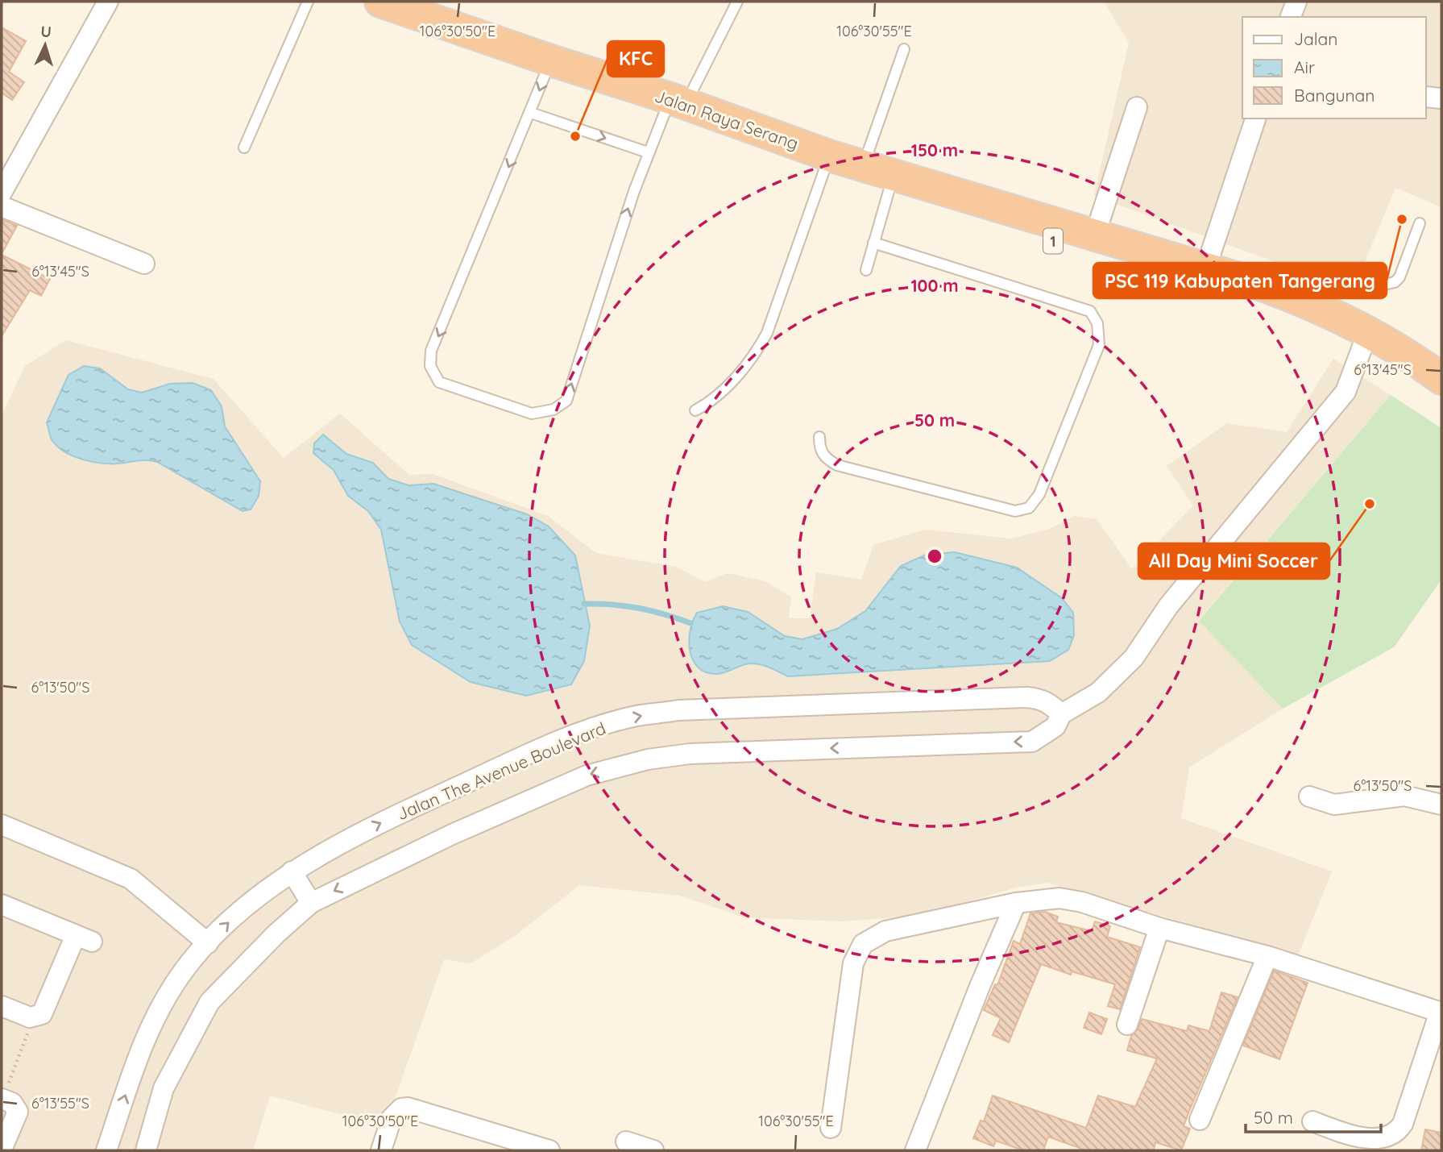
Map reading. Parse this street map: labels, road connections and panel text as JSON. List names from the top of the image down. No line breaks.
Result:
{"streets":{"highway":["Jalan Raya Serang","1"],"street":["Jalan The Avenue Boulevard"]},"places":["KFC","PSC 119 Kabupaten Tangerang","All Day Mini Soccer"],"legend":["Jalan","Air","Bangunan"],"scale_bar":"50 m","north":"top","coordinates":["106°30'50\"E","106°30'55\"E","6°13'45\"S","6°13'50\"S","6°13'55\"S"],"rings":["150 m","100 m","50 m"]}
